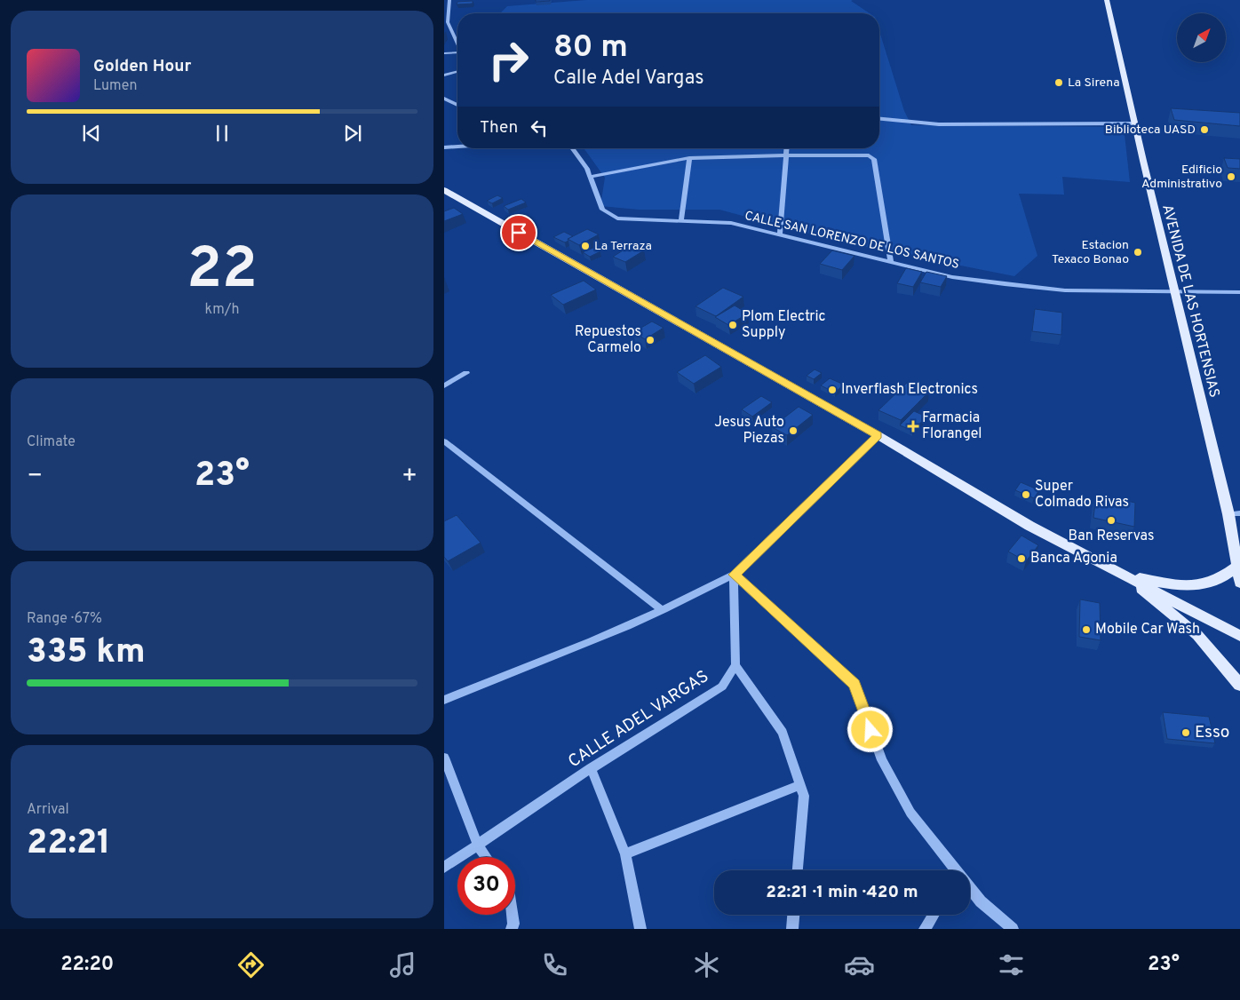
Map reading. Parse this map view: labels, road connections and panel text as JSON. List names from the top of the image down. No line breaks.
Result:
{"streets":{"main road":["AVENIDA DE LAS HORTENSIAS"],"street":["CALLE SAN LORENZO DE LOS SANTOS","CALLE ADEL VARGAS"]},"crossings":[["CALLE SAN LORENZO DE LOS SANTOS","AVENIDA DE LAS HORTENSIAS"]],"places":{"other":["La Sirena","Biblioteca UASD","Edificio Administrativo","La Terraza","Estacion Texaco Bonao","Plom Electric Supply","Repuestos Carmelo","Inverflash Electronics","Jesus Auto Piezas","Super Colmado Rivas","Ban Reservas","Banca Agonia","Mobile Car Wash","Esso"],"health":["Farmacia Florangel"]},"north":"top right","page":{"turn":["80 m","Calle Adel Vargas"],"song":["Golden Hour","Lumen"],"then":"Then","tile":[["22","km/h"],"Climate",["Range · 67%","335 km"],["Arrival","22:21"]],"heat":["−","23°","+"],"limit":"30","trip":"22:21 · 1 min · 420 m","tabs":["22:20","23°"]}}
